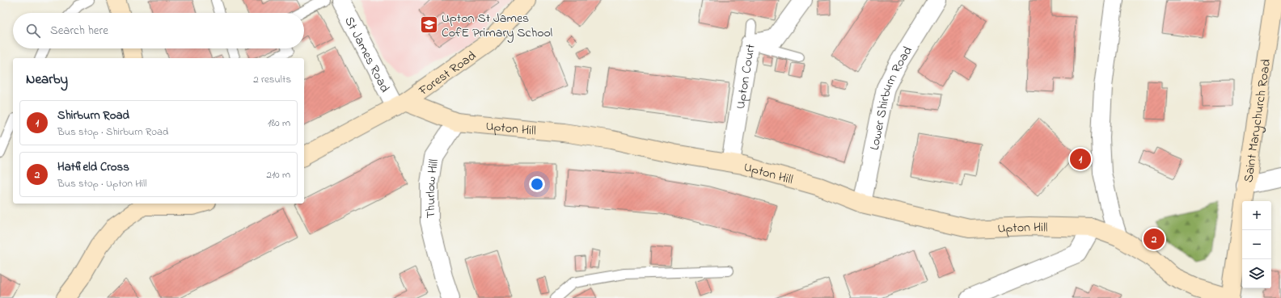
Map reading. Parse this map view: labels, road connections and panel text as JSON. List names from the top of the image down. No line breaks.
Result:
{"streets":{"street":["St James Road","Forest Road","Upton Court","Lower Shirburn Road","Saint Marychurch Road","Upton Hill","Thurlow Hill"]},"crossings":[["St James Road","Forest Road"],["St James Road","Upton Hill"],["Forest Road","Upton Hill"],["Upton Court","Upton Hill"],["Lower Shirburn Road","Upton Hill"],["Saint Marychurch Road","Upton Hill"],["Upton Hill","Thurlow Hill"]],"places":{"school or university":["Upton St James CofE Primary School"]},"page":{"search":"Search here","heading":["Nearby","2 results"],"list":[{"mark":"1","name":"Shirburn Road","note":"Bus stop · Shirburn Road","value":"180 m"},{"mark":"2","name":"Hatfield Cross","note":"Bus stop · Upton Hill","value":"210 m"}],"pins":["1","2"],"map_buttons":["+","−"]}}
